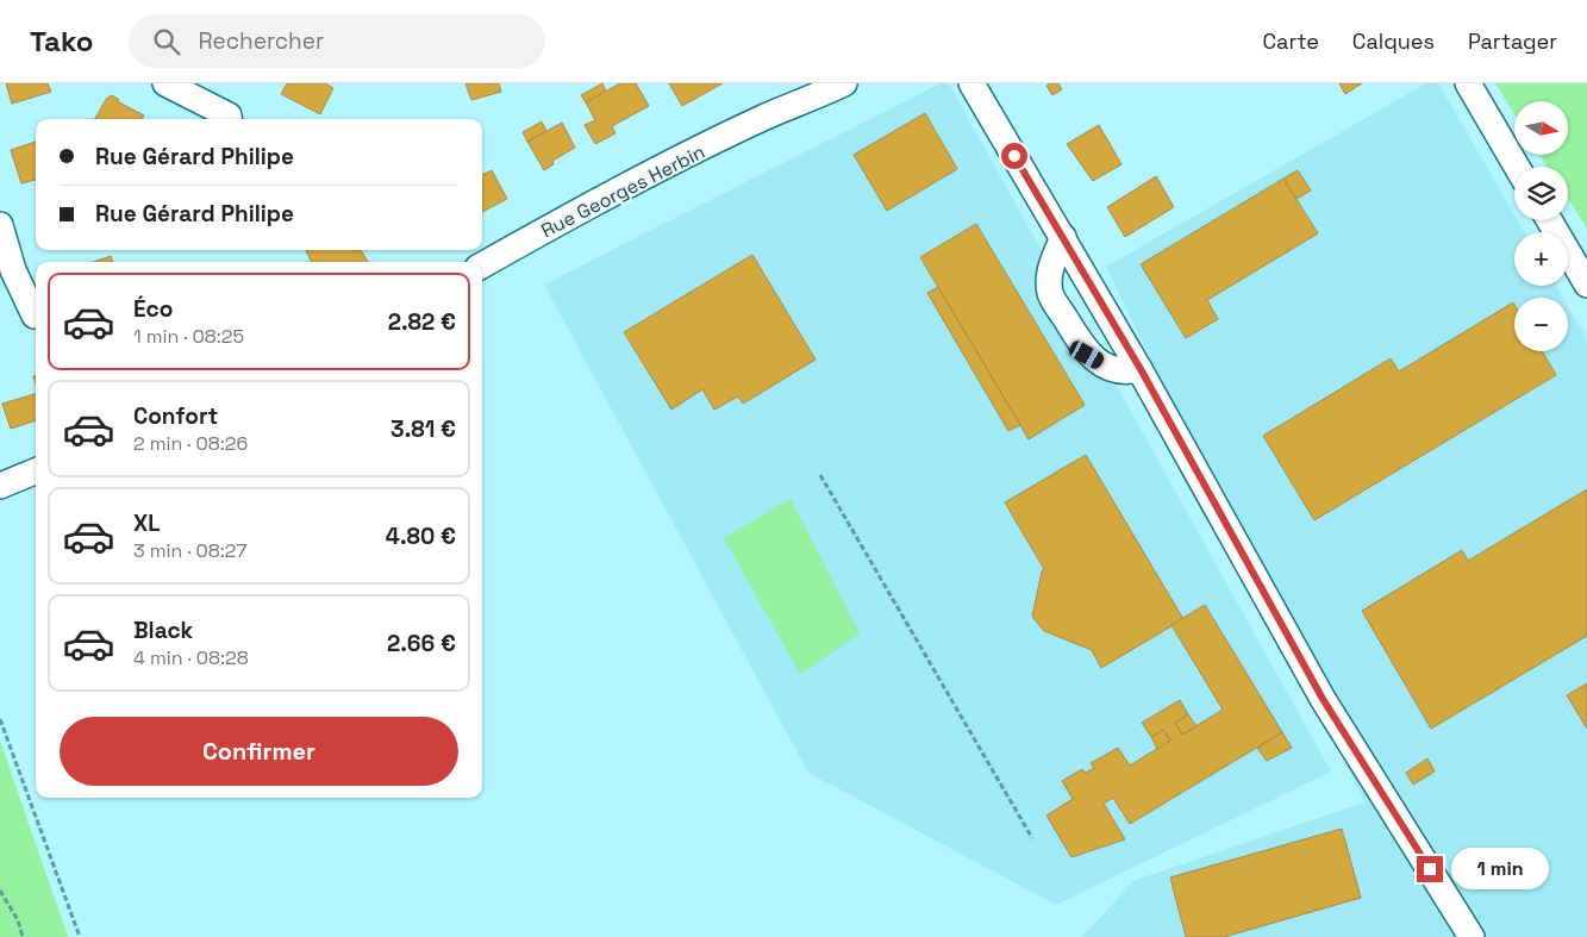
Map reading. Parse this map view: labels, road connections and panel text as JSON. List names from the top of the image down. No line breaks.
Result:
{"streets":{"street":["Rue Georges Herbin"]},"north":"right","page":{"header":"Tako","search":"Rechercher","nav":["Carte","Calques","Partager"],"map_buttons":["+","−"],"banner":["Rue Gérard Philipe","Rue Gérard Philipe"],"list":[{"name":"Éco","note":"1 min · 08:25","value":"2.82 €"},{"name":"Confort","note":"2 min · 08:26","value":"3.81 €"},{"name":"XL","note":"3 min · 08:27","value":"4.80 €"},{"name":"Black","note":"4 min · 08:28","value":"2.66 €"}],"buttons":"Confirmer","bubble":"1 min"}}
